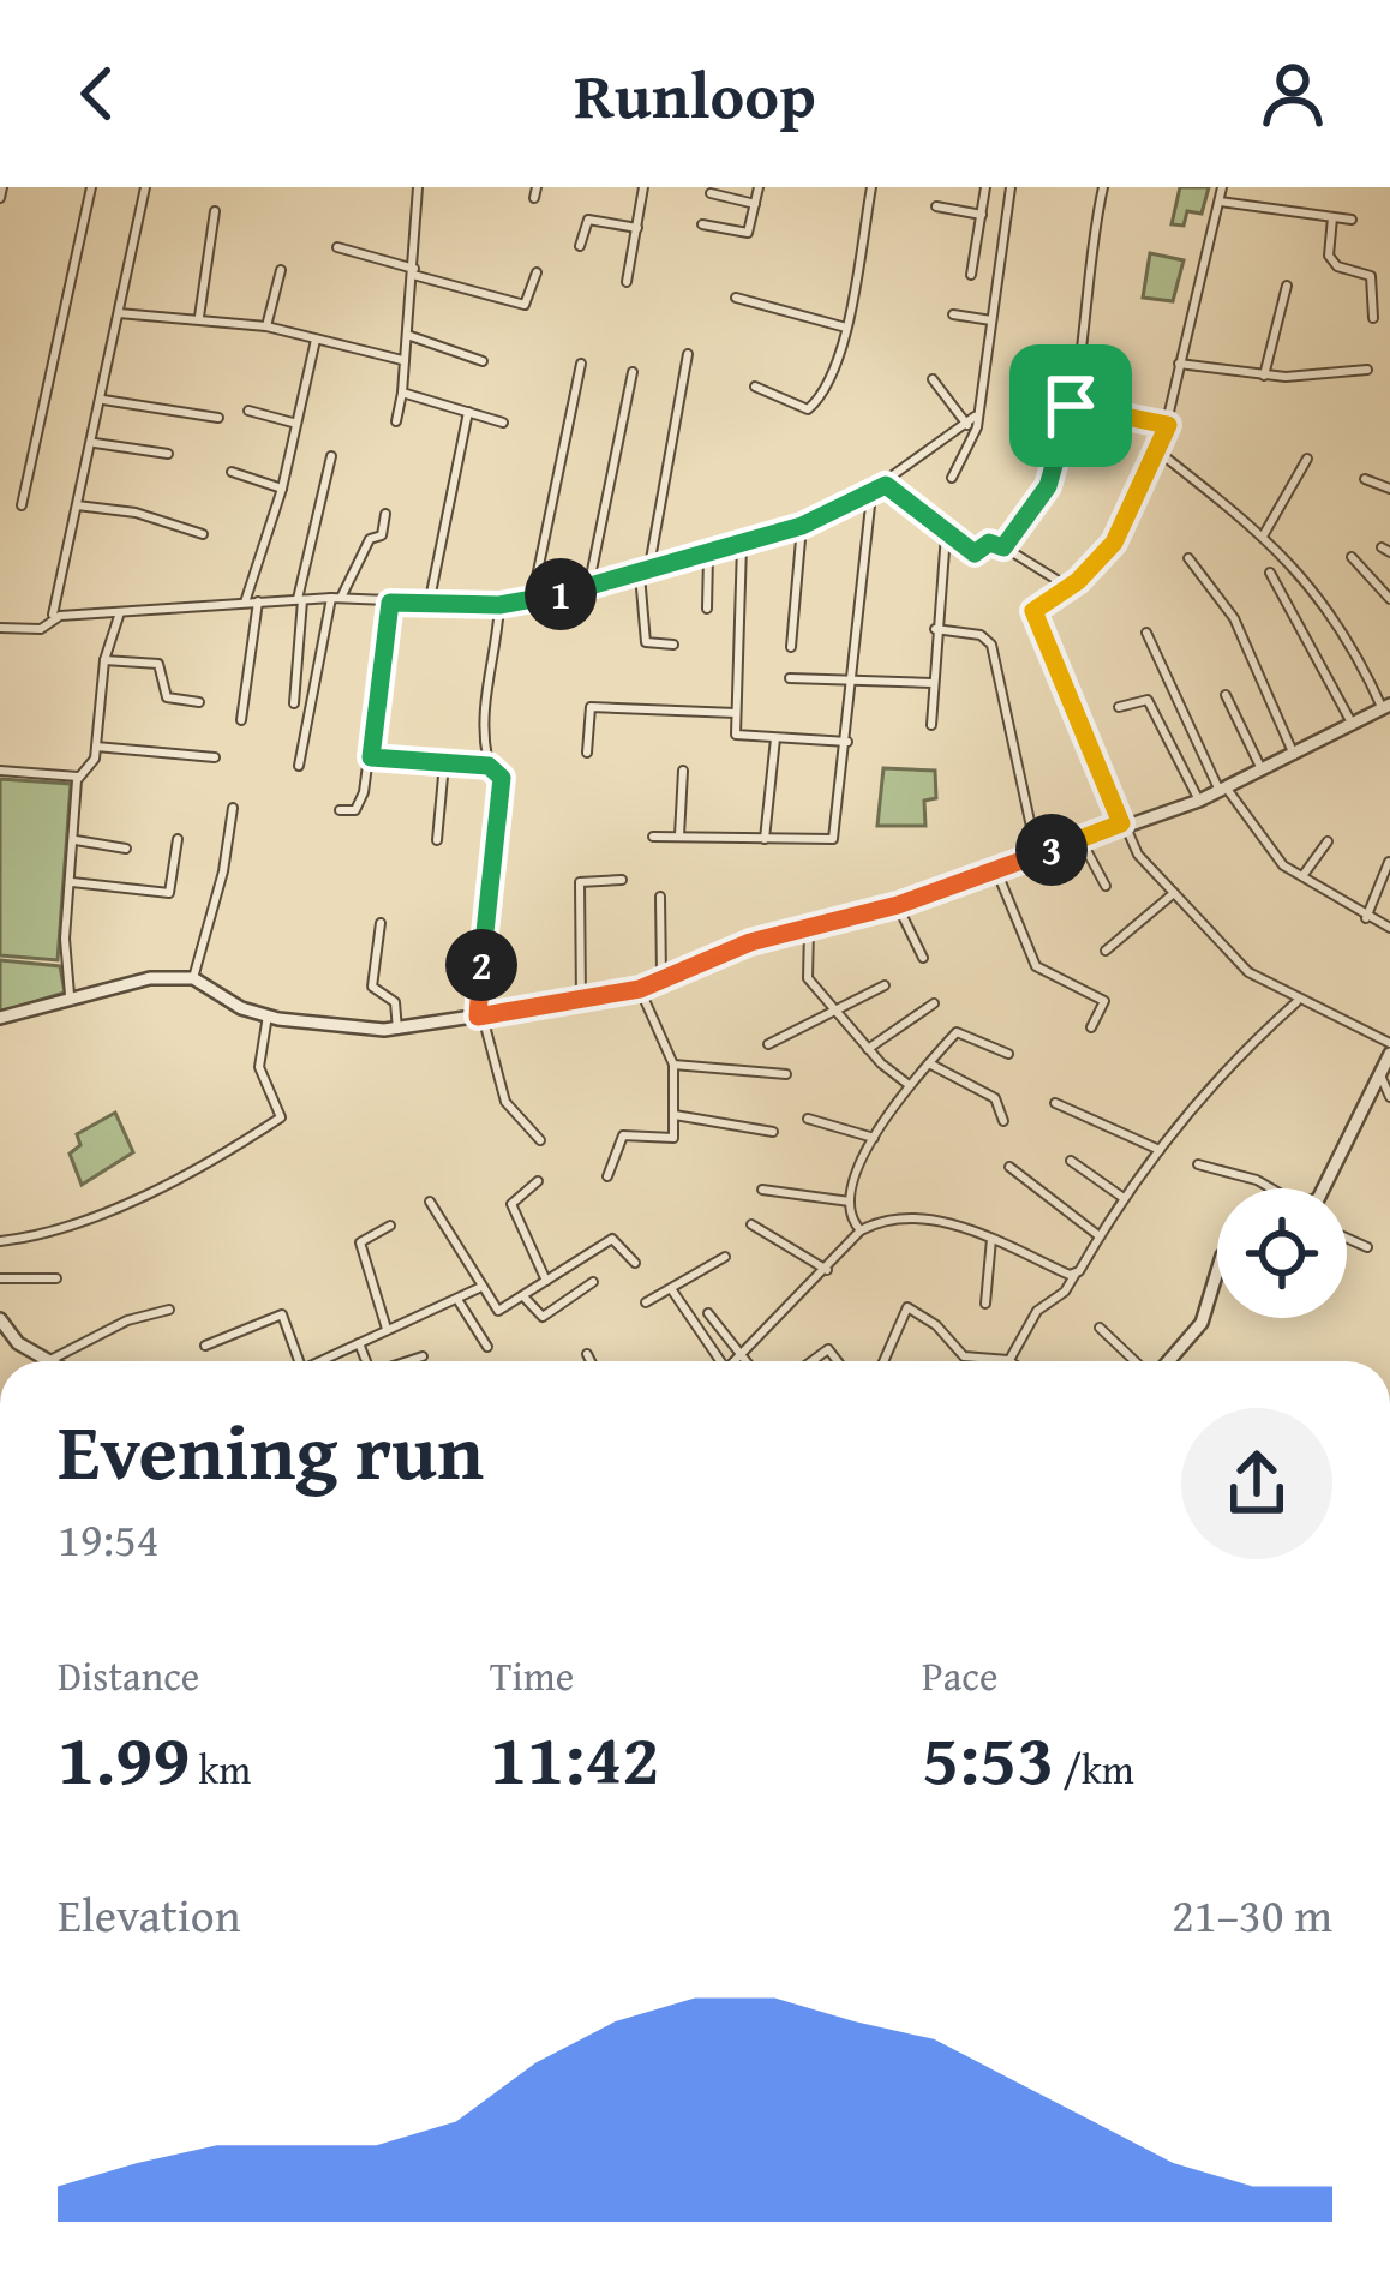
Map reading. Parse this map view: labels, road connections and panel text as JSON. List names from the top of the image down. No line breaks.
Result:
{"page":{"header":"Runloop","pins":["1","3","2"],"heading":["Evening run","19:54"],"stats":[["Distance","1.99 km"],["Time","11:42"],["Pace","5:53 /km"]],"chart":["Elevation","21–30 m"]}}
